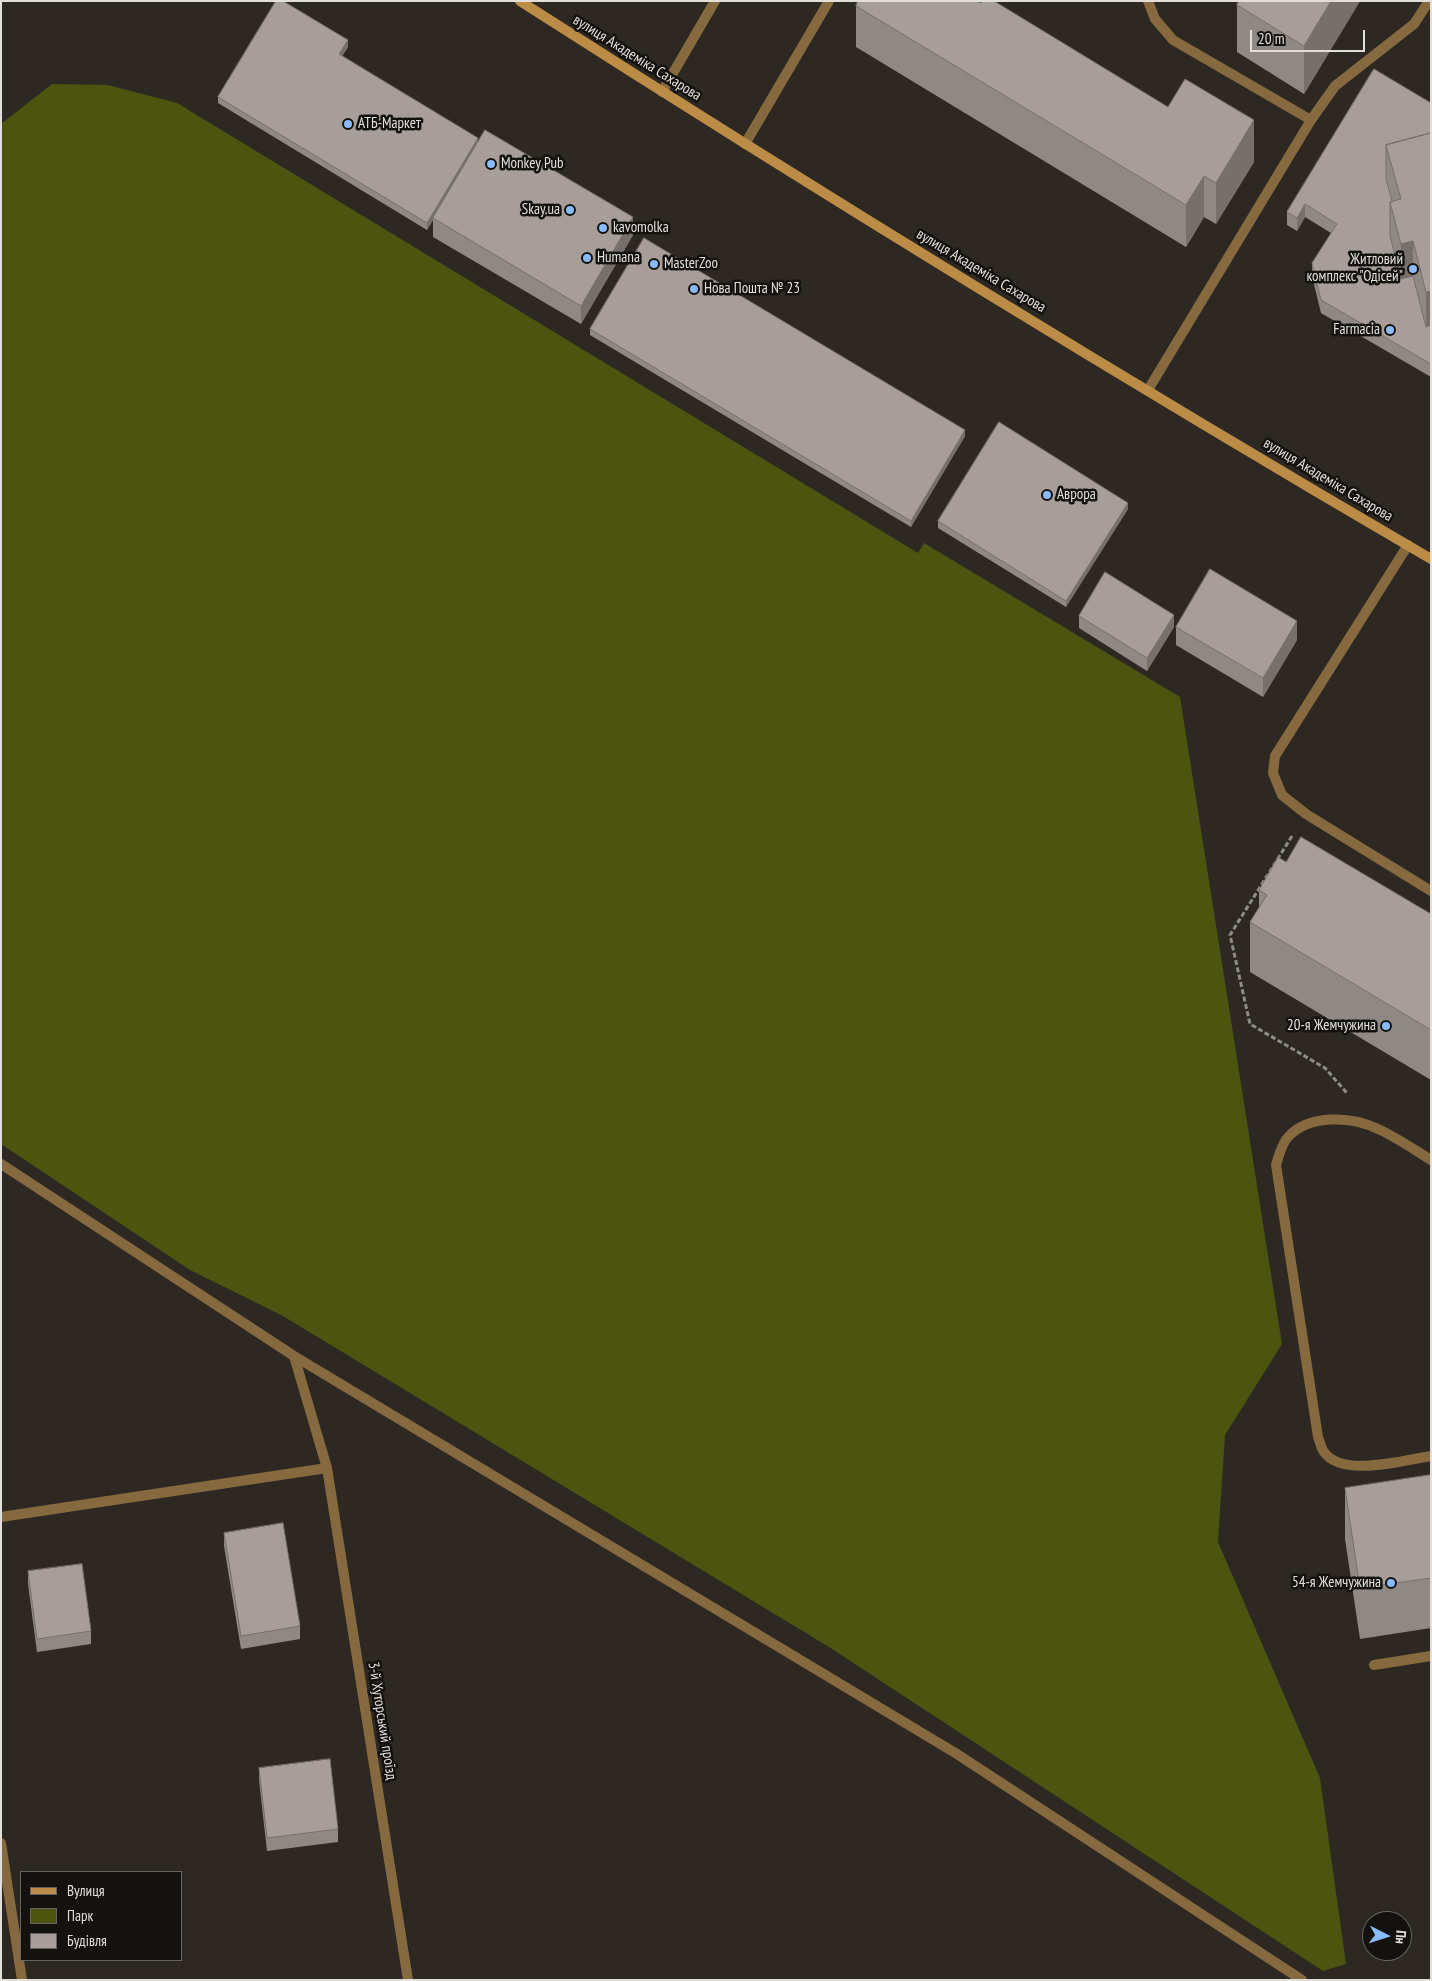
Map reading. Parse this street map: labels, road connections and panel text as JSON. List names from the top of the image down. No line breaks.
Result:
{"streets":{"street":["вулиця Академіка Сахарова","3-й Хуторський проїзд"]},"places":["АТБ-Маркет","Monkey Pub","Skay.ua","kavomolka","Humana","MasterZoo","Житловий комплекс \"Одісей\"","Нова Пошта № 23","Farmacia","Аврора","20-я Жемчужина","54-я Жемчужина"],"legend":["Вулиця","Парк","Будівля"],"scale_bar":"20 m","north":"right"}
